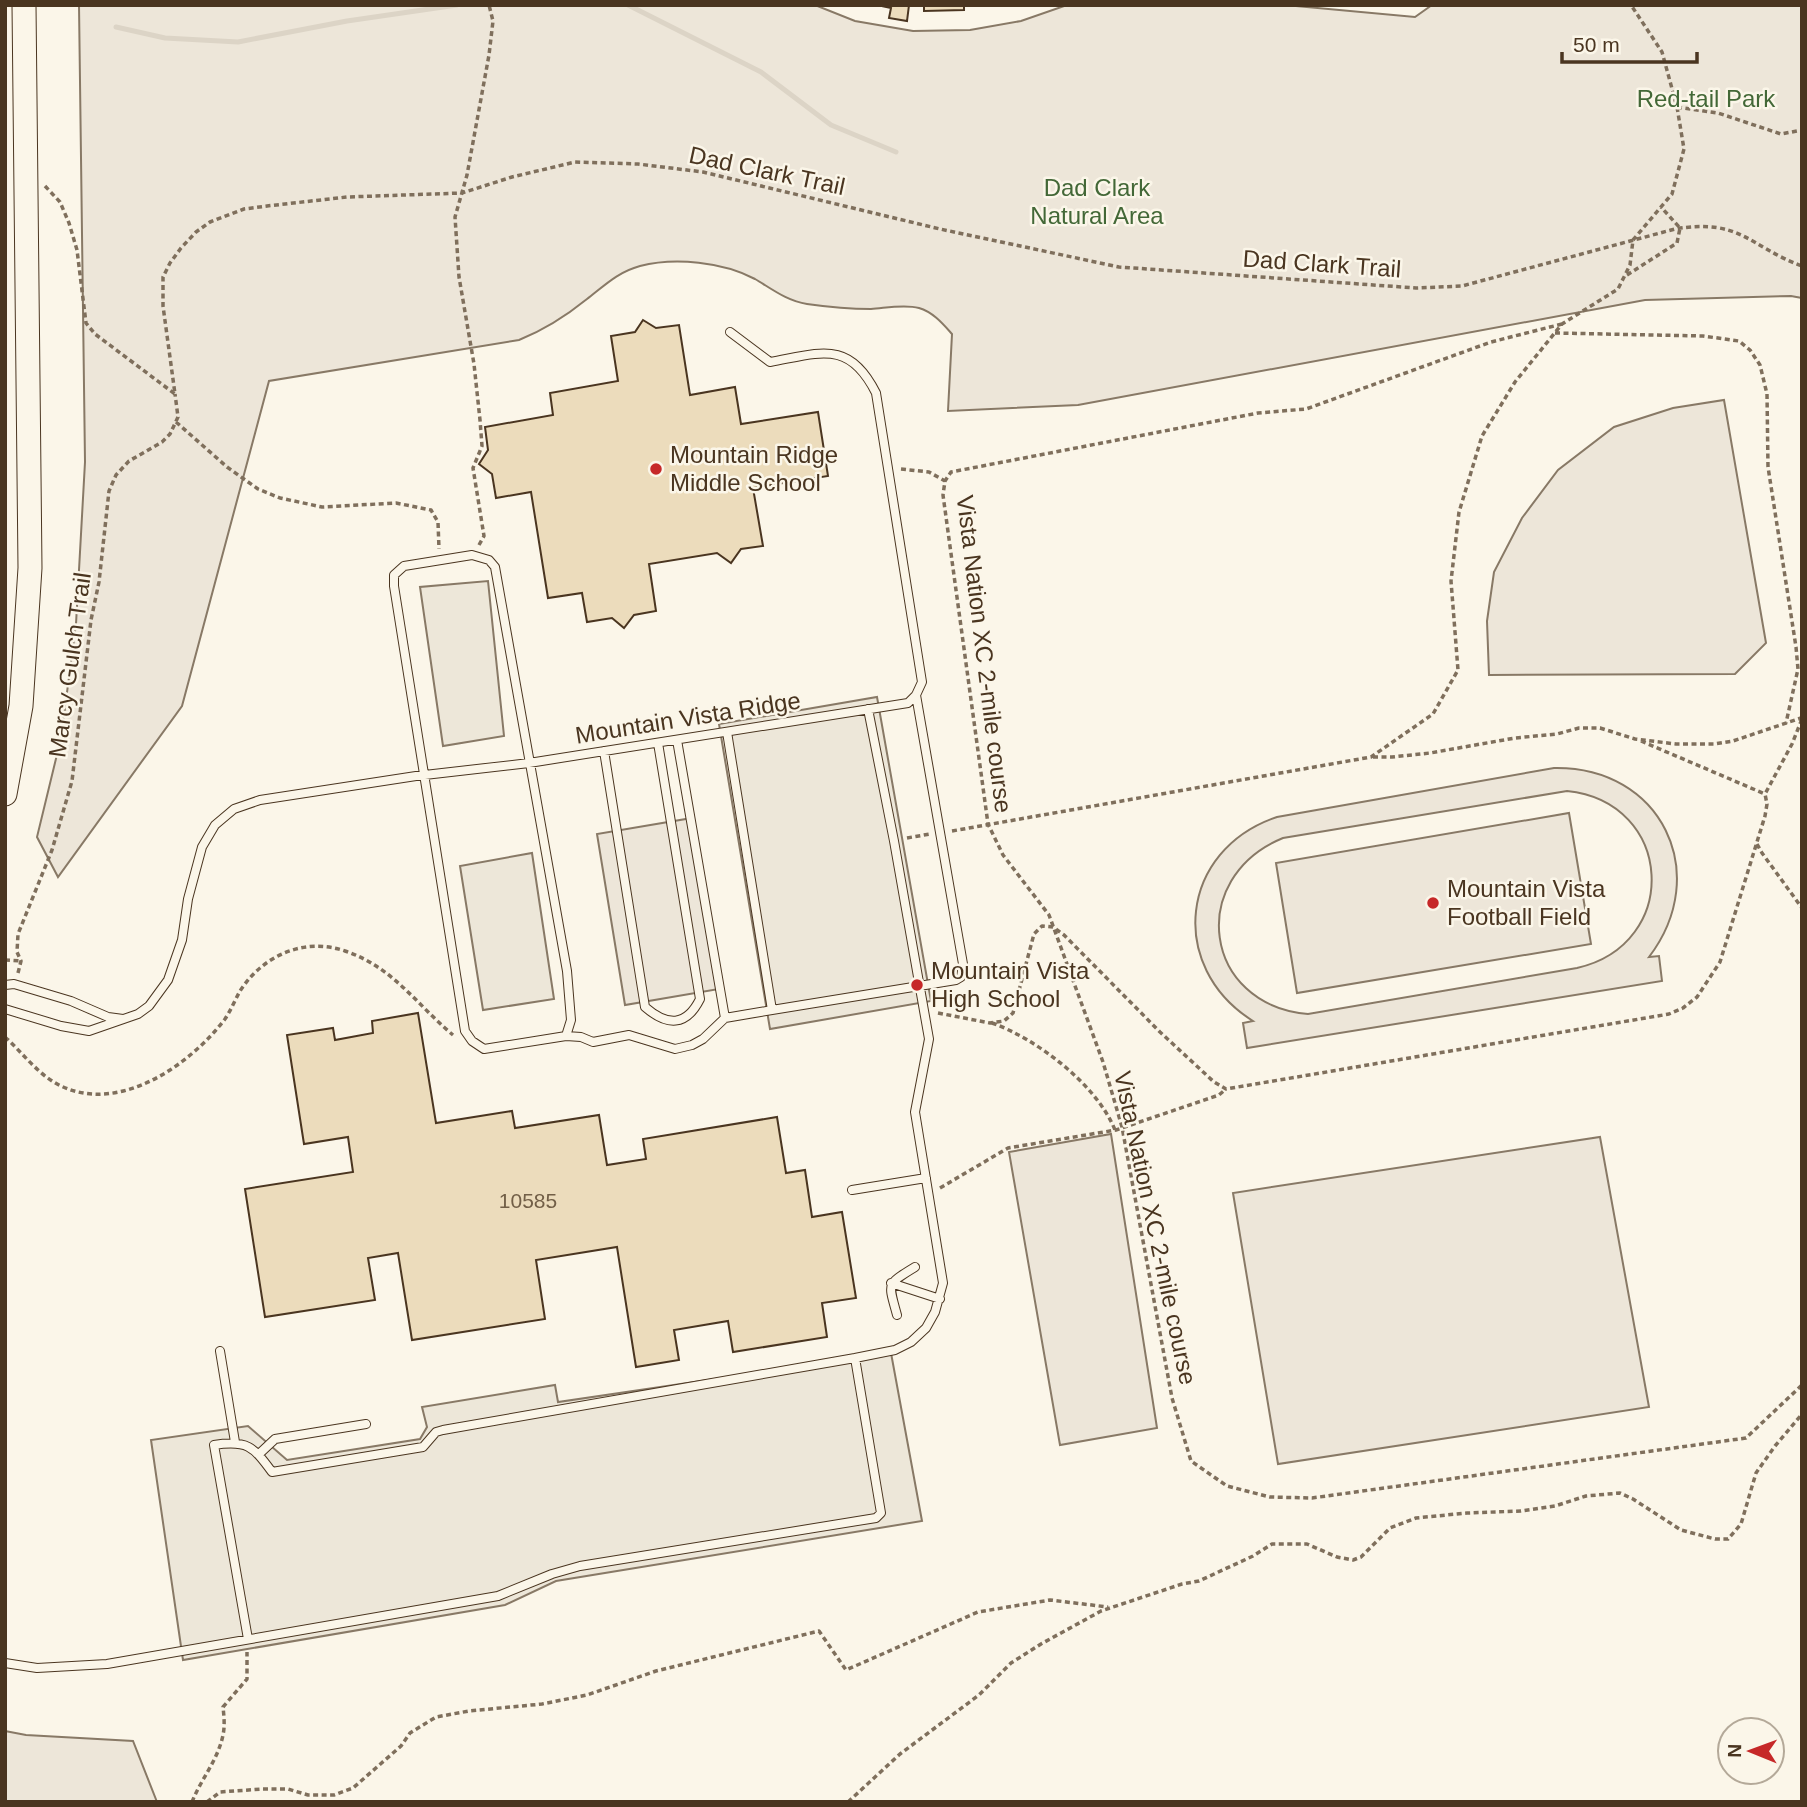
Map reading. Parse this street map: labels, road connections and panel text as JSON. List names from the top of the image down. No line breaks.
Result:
{"streets":{"lane":["Mountain Vista Ridge"],"path":["Dad Clark Trail","Vista Nation XC 2-mile course","Marcy Gulch Trail"]},"parks":["Red-tail Park","Dad Clark Natural Area"],"places":["Mountain Ridge Middle School","Mountain Vista Football Field","Mountain Vista High School"],"house_numbers":["10585"],"scale_bar":"50 m","north":"left"}
